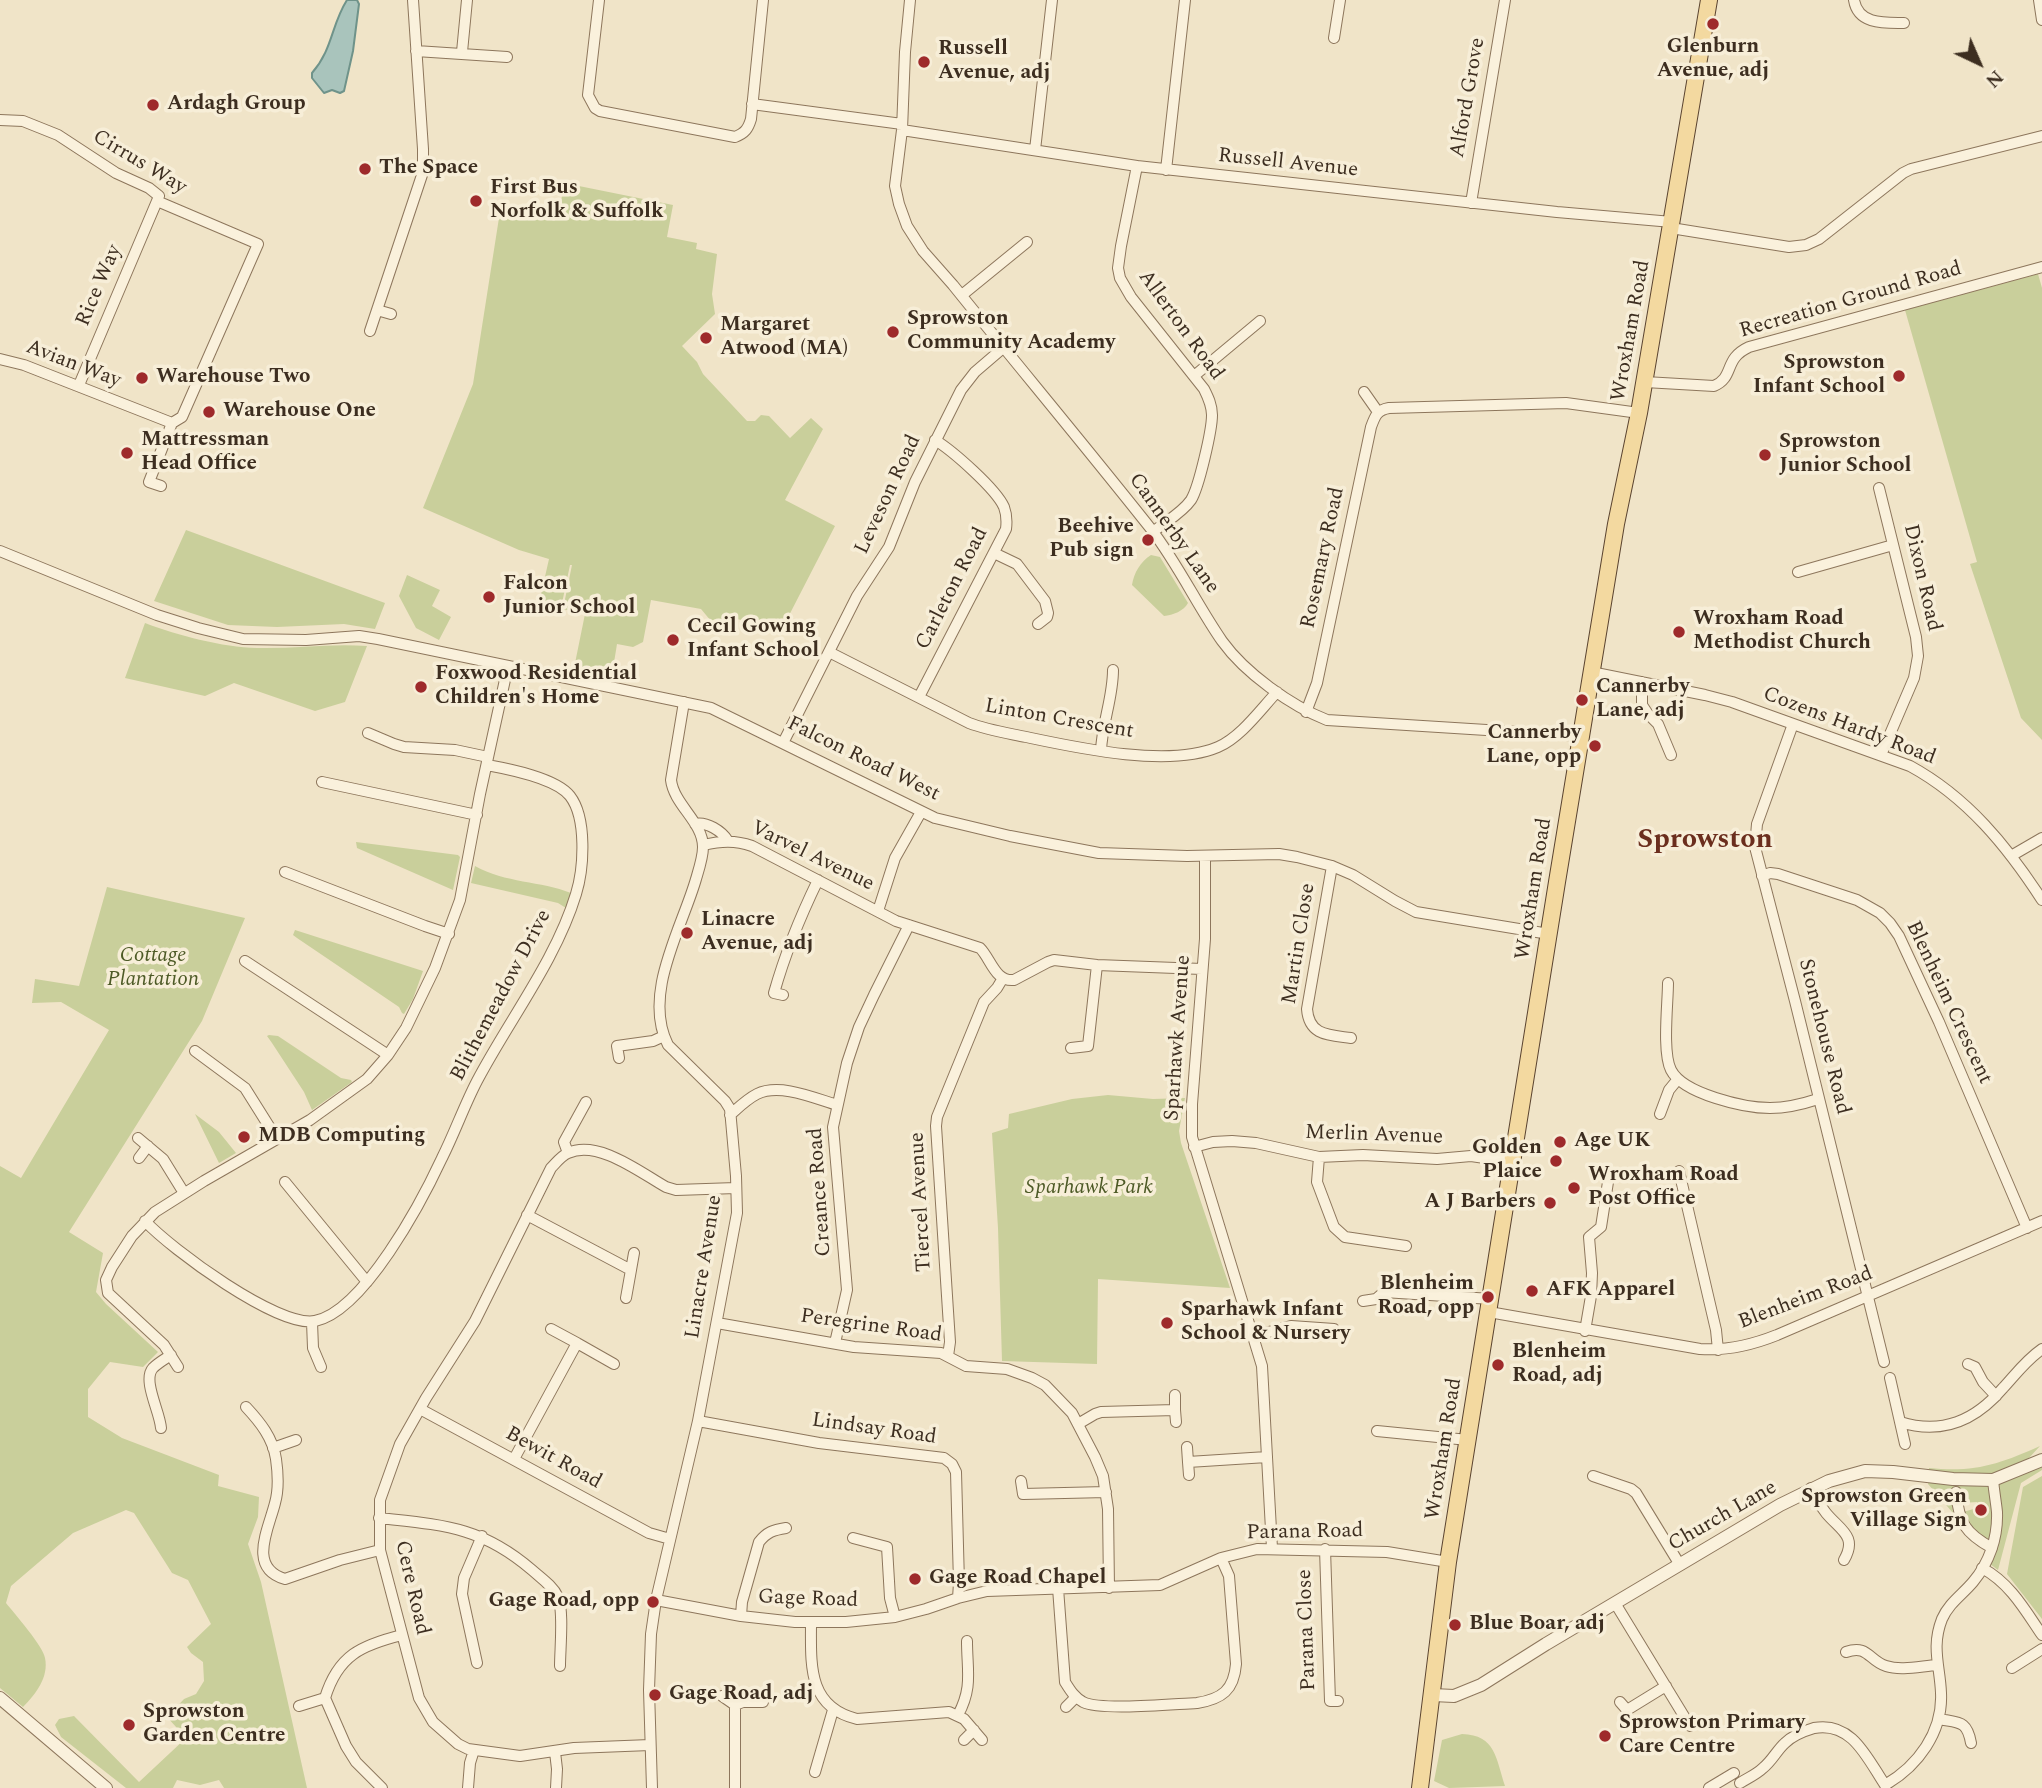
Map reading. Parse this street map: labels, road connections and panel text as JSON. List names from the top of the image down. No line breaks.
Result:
{"streets":{"main road":["Wroxham Road"],"street":["Alford Grove","Cirrus Way","Russell Avenue","Rice Way","Recreation Ground Road","Allerton Road","Avian Way","Leveson Road","Cannerby Lane","Rosemary Road","Dixon Road","Carleton Road","Linton Crescent","Cozens Hardy Road","Falcon Road West","Varvel Avenue","Martin Close","Blithemeadow Drive","Blenheim Crescent","Stonehouse Road","Sparhawk Avenue","Merlin Avenue","Creance Road","Tiercel Avenue","Linacre Avenue","Blenheim Road","Peregrine Road","Lindsay Road","Bewit Road","Church Lane","Parana Road","Cere Road","Gage Road","Parana Close"]},"crossings":[["Alford Grove","Russell Avenue"],["Cirrus Way","Rice Way"],["Cirrus Way","Avian Way"],["Russell Avenue","Allerton Road"],["Russell Avenue","Wroxham Road"],["Russell Avenue","Cannerby Lane"],["Rice Way","Avian Way"],["Recreation Ground Road","Wroxham Road"],["Allerton Road","Cannerby Lane"],["Wroxham Road","Cannerby Lane"],["Wroxham Road","Cozens Hardy Road"],["Wroxham Road","Falcon Road West"],["Wroxham Road","Merlin Avenue"],["Wroxham Road","Blenheim Road"],["Wroxham Road","Church Lane"],["Wroxham Road","Parana Road"],["Leveson Road","Cannerby Lane"],["Leveson Road","Carleton Road"],["Leveson Road","Linton Crescent"],["Leveson Road","Falcon Road West"],["Cannerby Lane","Rosemary Road"],["Cannerby Lane","Linton Crescent"],["Dixon Road","Cozens Hardy Road"],["Carleton Road","Linton Crescent"],["Cozens Hardy Road","Stonehouse Road"],["Falcon Road West","Varvel Avenue"],["Falcon Road West","Martin Close"],["Falcon Road West","Sparhawk Avenue"],["Varvel Avenue","Creance Road"],["Varvel Avenue","Tiercel Avenue"],["Blenheim Crescent","Stonehouse Road"],["Blenheim Crescent","Blenheim Road"],["Stonehouse Road","Blenheim Road"],["Sparhawk Avenue","Merlin Avenue"],["Sparhawk Avenue","Parana Road"],["Creance Road","Peregrine Road"],["Tiercel Avenue","Peregrine Road"],["Linacre Avenue","Peregrine Road"],["Linacre Avenue","Lindsay Road"],["Linacre Avenue","Bewit Road"],["Linacre Avenue","Cere Road"],["Linacre Avenue","Gage Road"],["Peregrine Road","Parana Road"],["Lindsay Road","Parana Road"],["Lindsay Road","Gage Road"],["Bewit Road","Cere Road"],["Parana Road","Gage Road"],["Parana Road","Parana Close"]],"districts":["Sprowston"],"parks":["Cottage Plantation","Sparhawk Park"],"places":["Glenburn Avenue, adj","Russell Avenue, adj","Ardagh Group","The Space","First Bus Norfolk & Suffolk","Sprowston Community Academy","Margaret Atwood (MA)","Sprowston Infant School","Warehouse Two","Warehouse One","Mattressman Head Office","Sprowston Junior School","Beehive Pub sign","Falcon Junior School","Wroxham Road Methodist Church","Cecil Gowing Infant School","Foxwood Residential Children's Home","Cannerby Lane, adj","Cannerby Lane, opp","Linacre Avenue, adj","MDB Computing","Age UK","Golden Plaice","Wroxham Road Post Office","A J Barbers","AFK Apparel","Blenheim Road, opp","Sparhawk Infant School & Nursery","Blenheim Road, adj","Sprowston Green Village Sign","Gage Road Chapel","Gage Road, opp","Blue Boar, adj","Gage Road, adj","Sprowston Garden Centre","Sprowston Primary Care Centre"],"north":"bottom right"}
